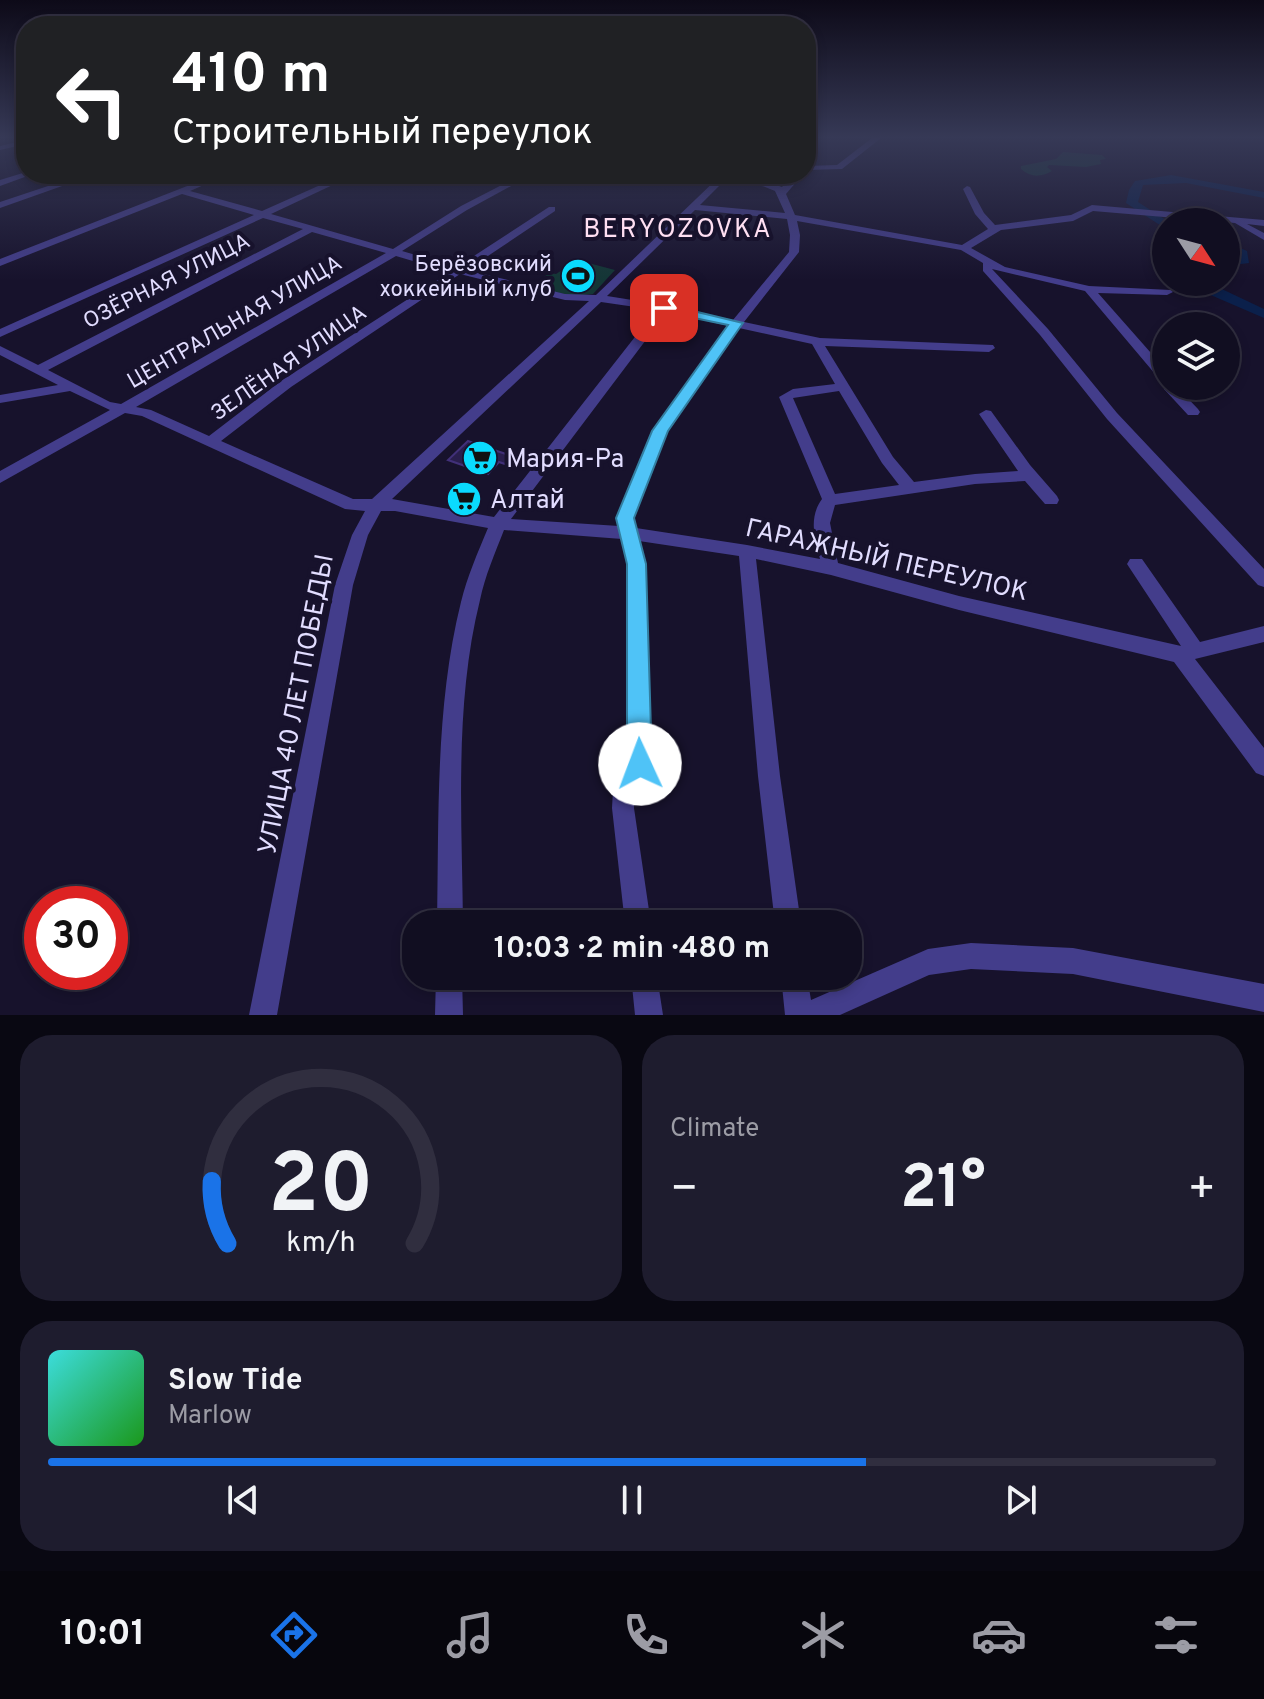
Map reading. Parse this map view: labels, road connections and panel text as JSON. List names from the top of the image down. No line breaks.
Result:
{"streets":{"street":["ОЗЁРНАЯ УЛИЦА","ЦЕНТРАЛЬНАЯ УЛИЦА","ЗЕЛЁНАЯ УЛИЦА","ГАРАЖНЫЙ ПЕРЕУЛОК","УЛИЦА 40 ЛЕТ ПОБЕДЫ"]},"crossings":[["ОЗЁРНАЯ УЛИЦА","ГАРАЖНЫЙ ПЕРЕУЛОК"],["ЦЕНТРАЛЬНАЯ УЛИЦА","ГАРАЖНЫЙ ПЕРЕУЛОК"],["ЗЕЛЁНАЯ УЛИЦА","ГАРАЖНЫЙ ПЕРЕУЛОК"],["ГАРАЖНЫЙ ПЕРЕУЛОК","УЛИЦА 40 ЛЕТ ПОБЕДЫ"]],"districts":["BERYOZOVKA"],"places":{"sports":["Берёзовский хоккейный клуб"],"supermarket":["Мария-Ра","Алтай"]},"north":"bottom right","page":{"turn":["410 m","Строительный переулок"],"limit":"30","trip":"10:03 · 2 min · 480 m","tile":"Climate","heat":["−","21°","+"],"song":["Slow Tide","Marlow"],"tabs":"10:01","gauge":["20","km/h"]}}
